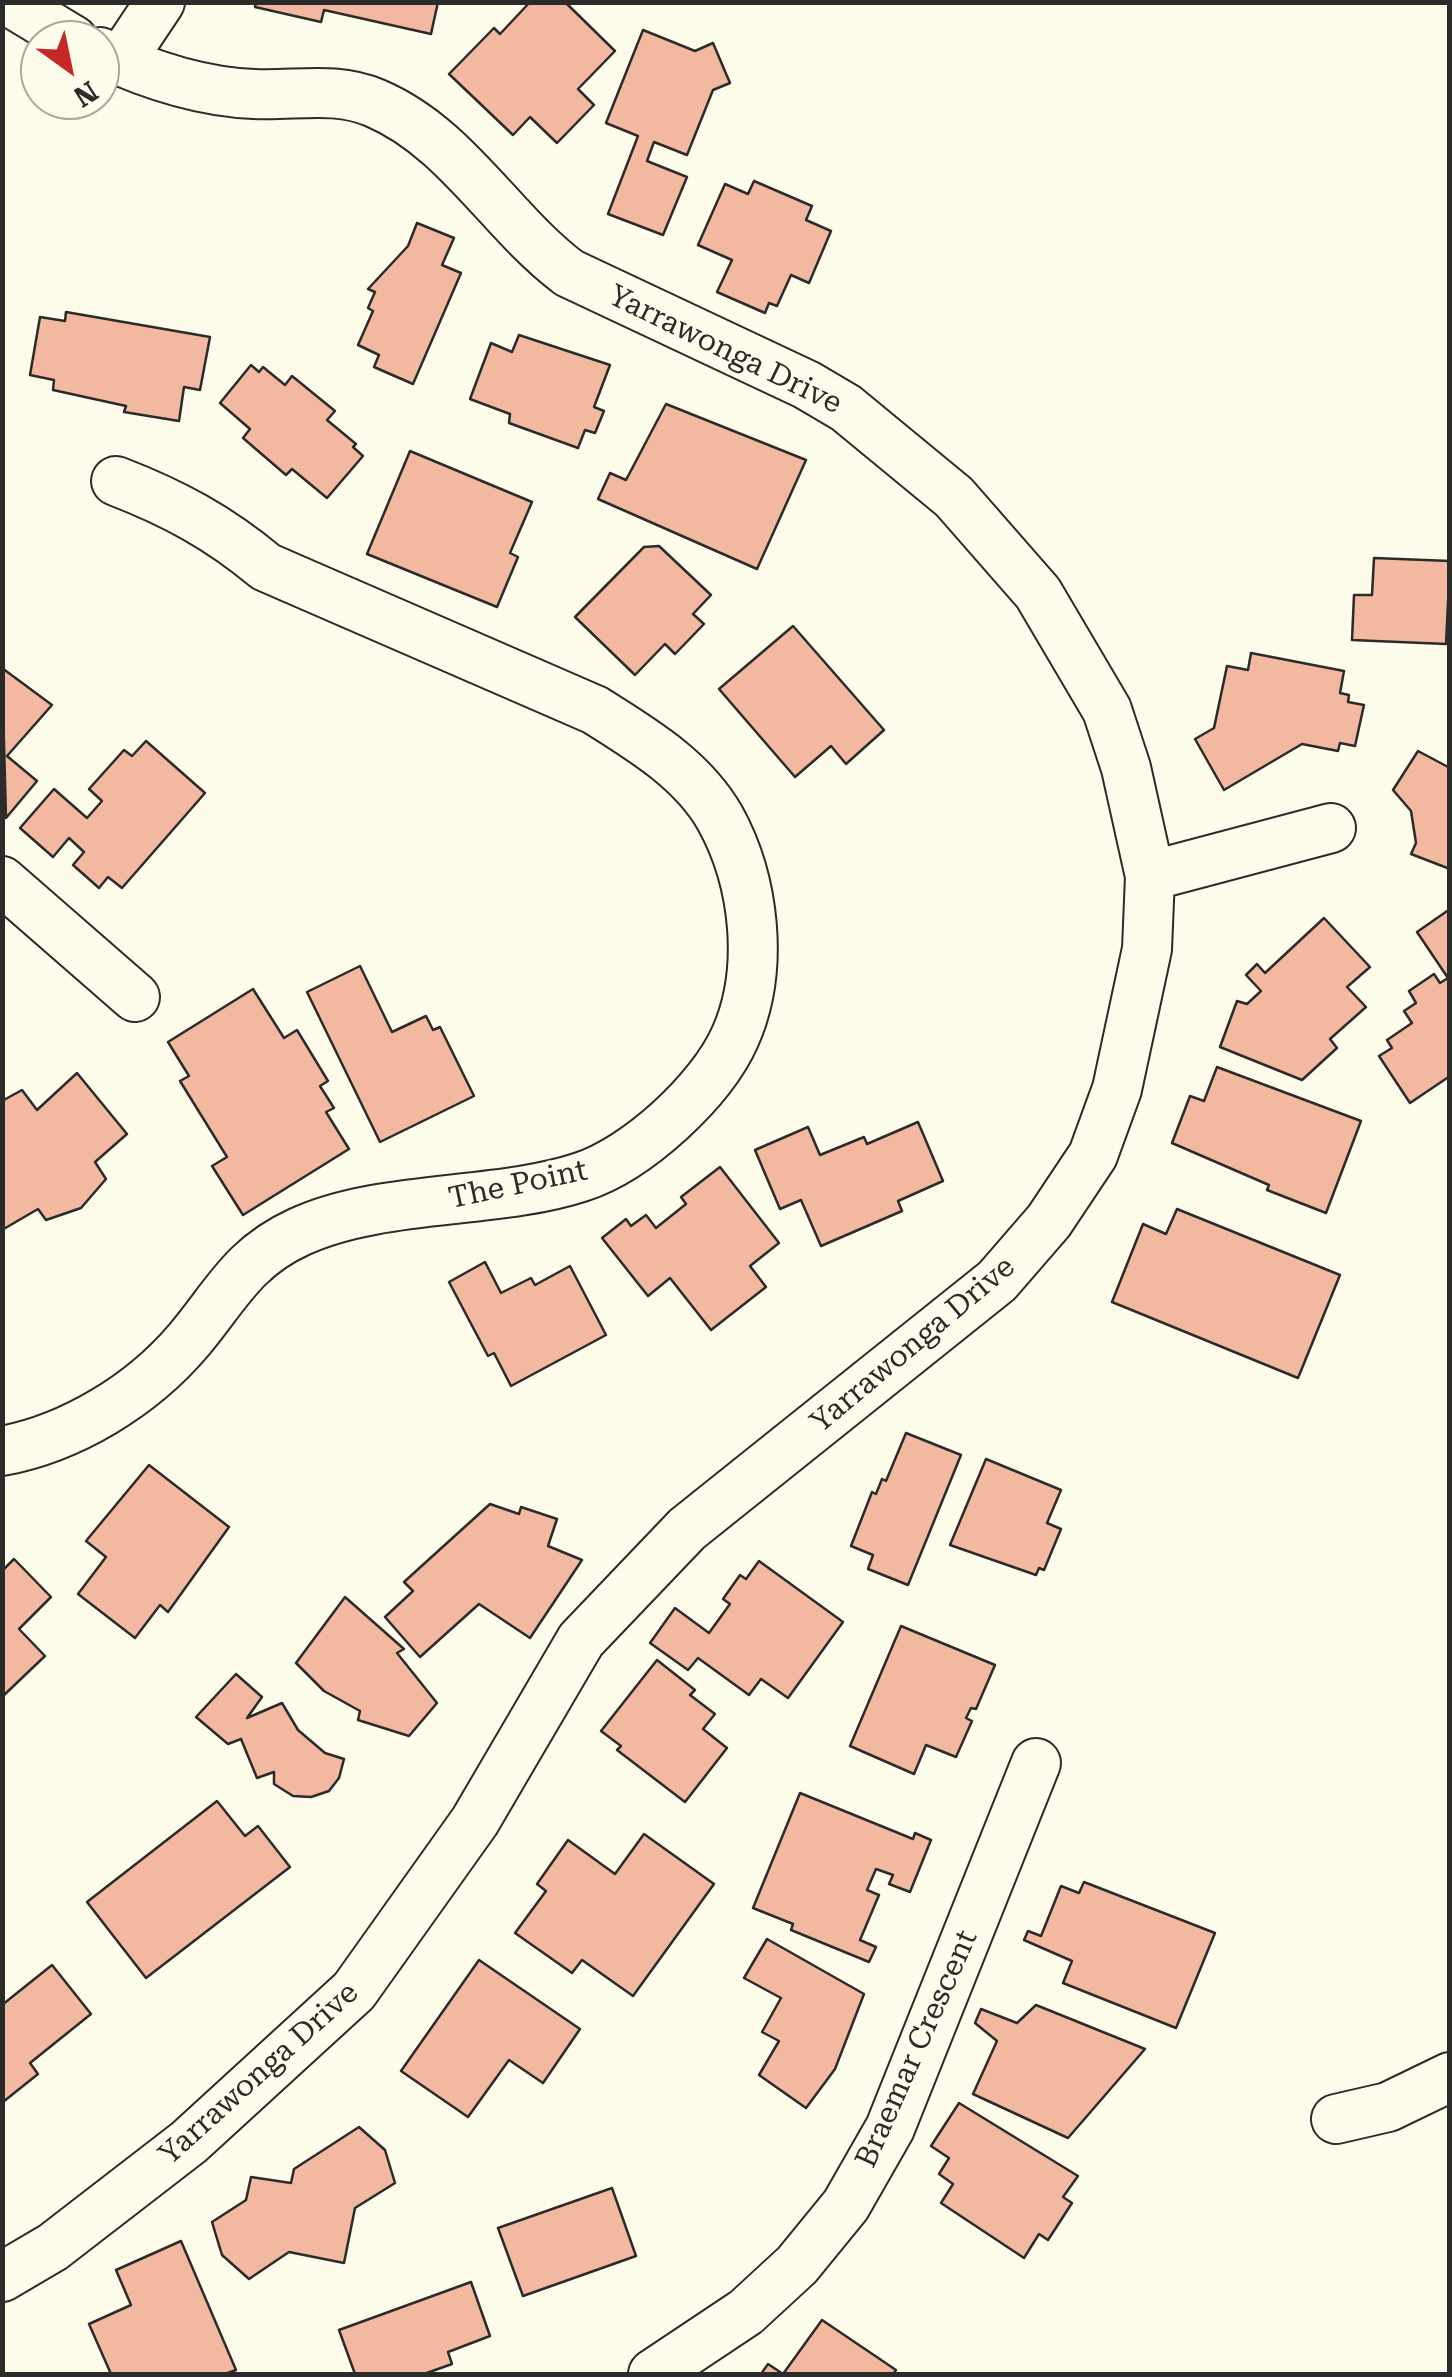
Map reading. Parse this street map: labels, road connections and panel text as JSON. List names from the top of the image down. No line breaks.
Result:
{"streets":{"street":["Yarrawonga Drive","The Point","Braemar Crescent"]},"north":"bottom right"}
